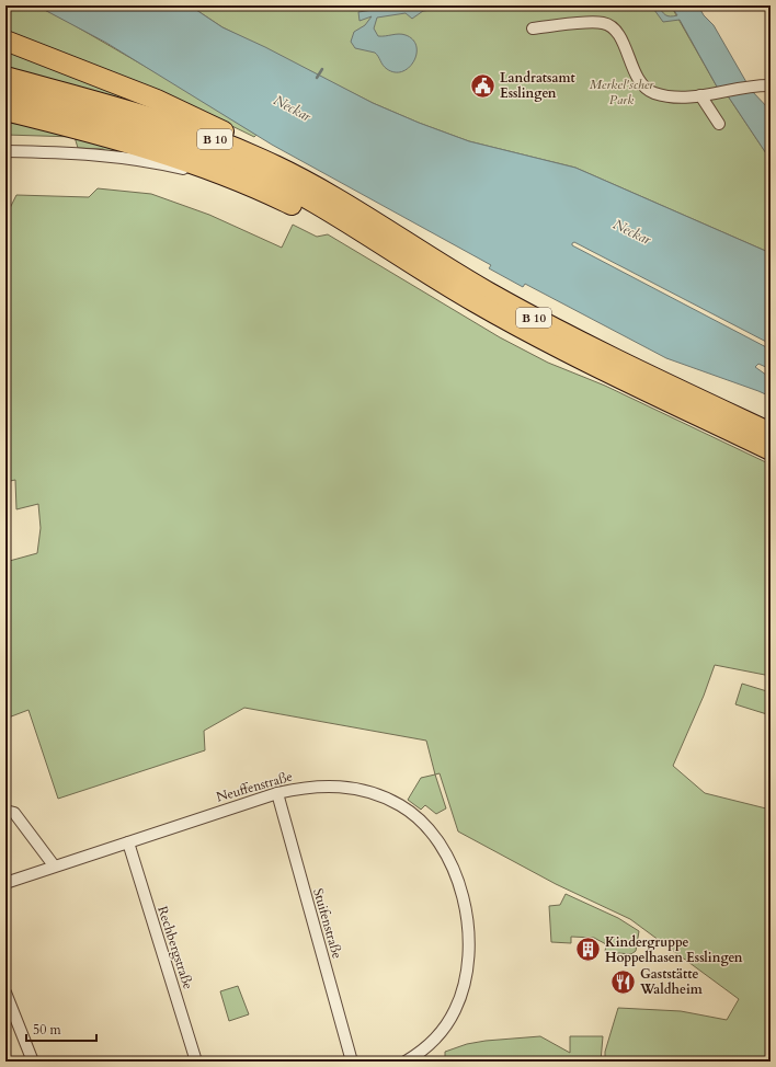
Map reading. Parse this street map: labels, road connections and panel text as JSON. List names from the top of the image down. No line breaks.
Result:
{"streets":{"highway":["B 10"],"street":["Neuffenstraße","Stuifenstraße","Rechbergstraße"]},"crossings":[["Neuffenstraße","Stuifenstraße"],["Neuffenstraße","Rechbergstraße"]],"water":["Neckar"],"parks":["Merkel'scher Park"],"places":{"public building":["Landratsamt Esslingen"],"building":["Kindergruppe Hoppelhasen Esslingen"],"restaurant":["Gaststätte Waldheim"]},"scale_bar":"50 m"}
